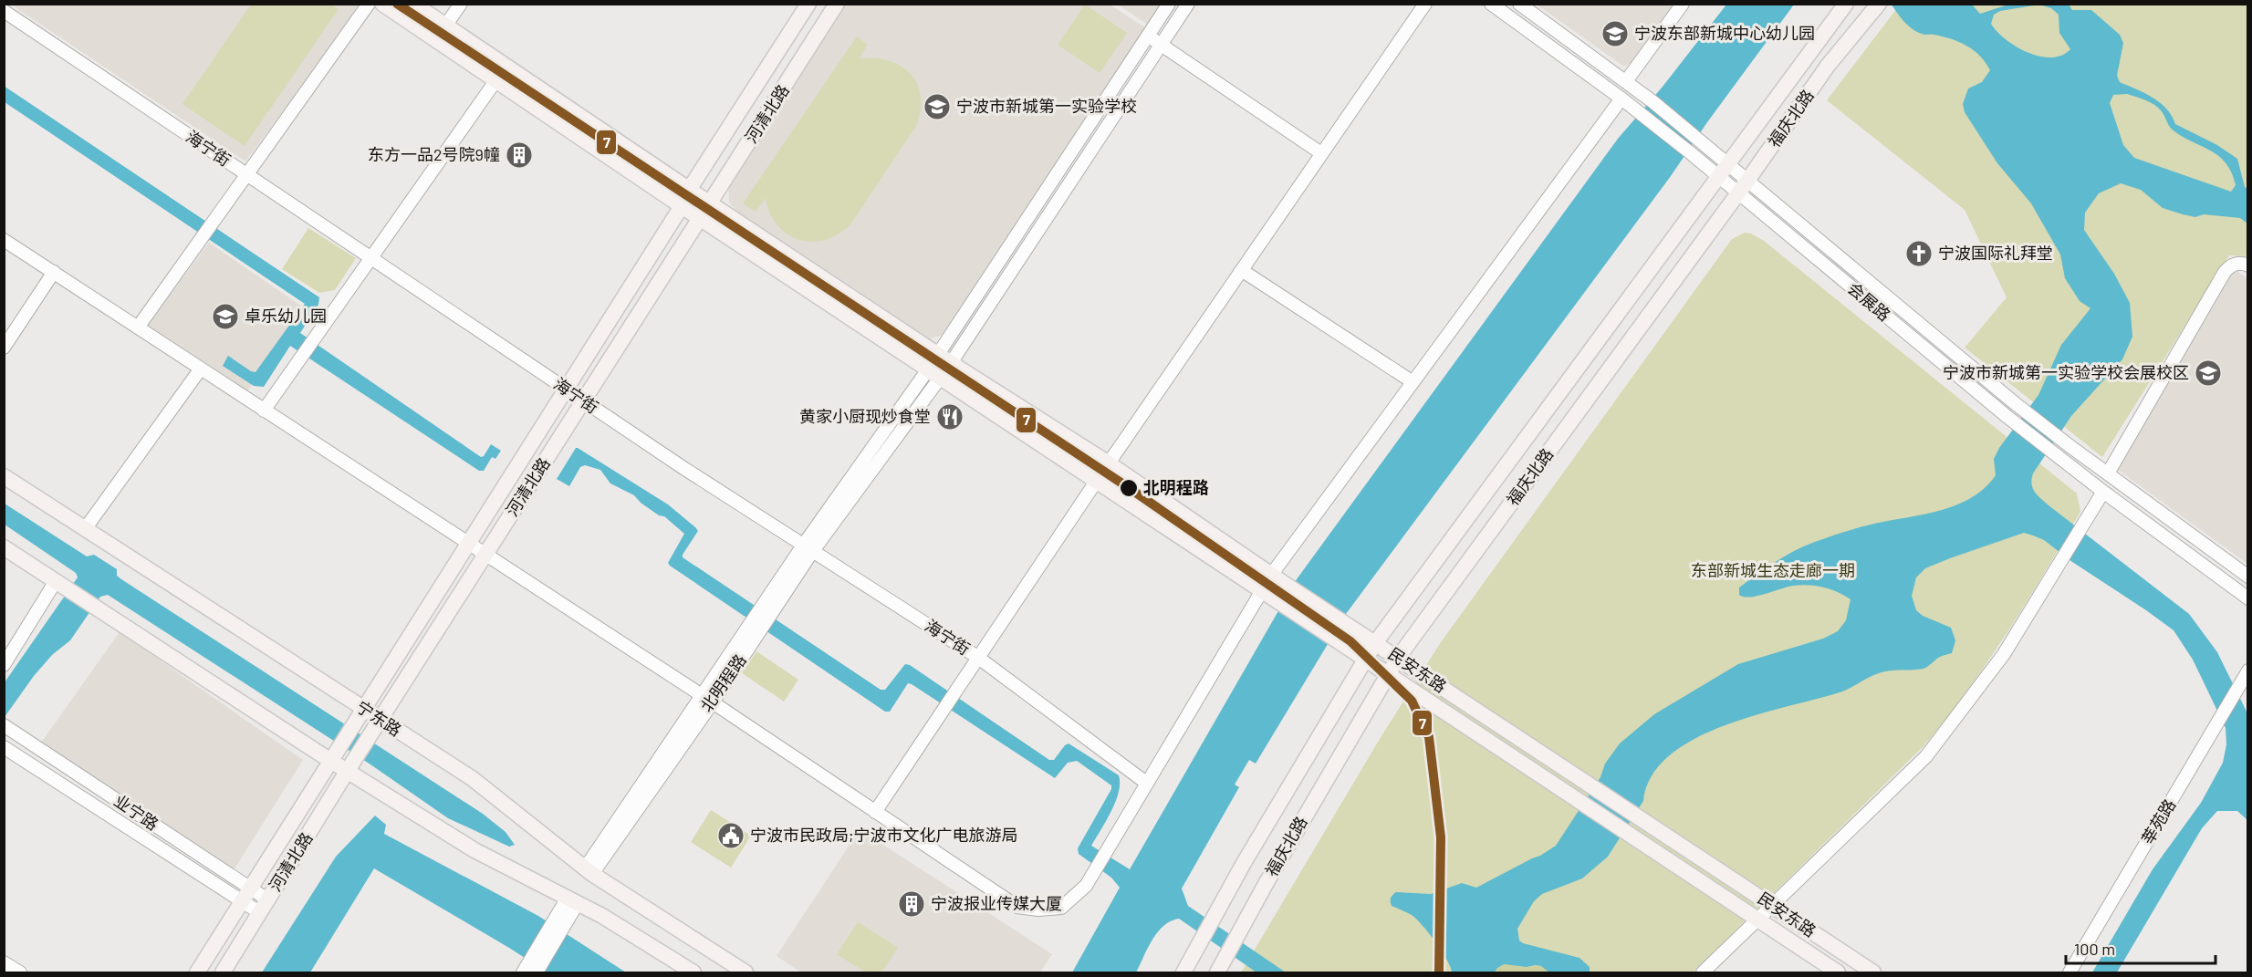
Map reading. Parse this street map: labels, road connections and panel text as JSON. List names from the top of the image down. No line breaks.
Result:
{"streets":{"main road":["河清北路","福庆北路","民安东路","宁东路"],"street":["海宁街","会展路","北明程路","业宁路","莘苑路"]},"crossings":[["河清北路","海宁街"],["河清北路","民安东路"],["河清北路","宁东路"],["河清北路","业宁路"],["福庆北路","会展路"],["福庆北路","民安东路"],["海宁街","北明程路"],["民安东路","北明程路"],["北明程路","宁东路"]],"parks":["东部新城生态走廊一期"],"places":{"school or university":["宁波东部新城中心幼儿园","宁波市新城第一实验学校","卓乐幼儿园","宁波市新城第一实验学校会展校区"],"building":["东方一品2号院9幢","宁波报业传媒大厦"],"church":["宁波国际礼拜堂"],"restaurant":["黄家小厨现炒食堂"],"other":["北明程路"],"public building":["宁波市民政局;宁波市文化广电旅游局"]},"lines":["transit line 7"],"scale_bar":"100 m"}
